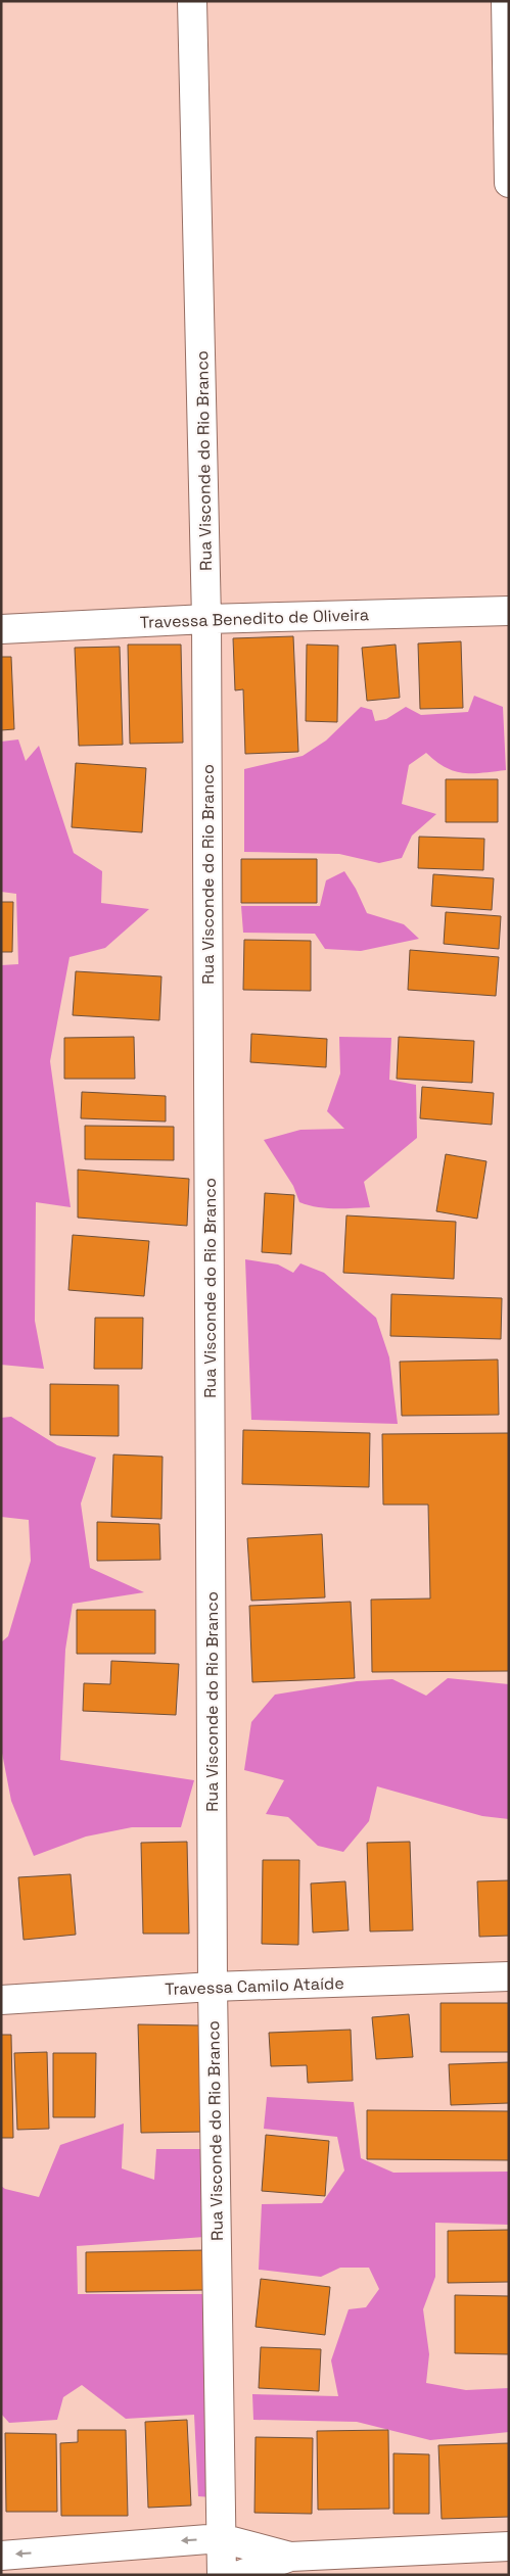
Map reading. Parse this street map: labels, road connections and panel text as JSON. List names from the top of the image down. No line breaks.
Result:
{"streets":{"street":["Rua Visconde do Rio Branco","Travessa Benedito de Oliveira","Travessa Camilo Ataíde"]},"crossings":[["Rua Visconde do Rio Branco","Travessa Benedito de Oliveira"],["Rua Visconde do Rio Branco","Travessa Camilo Ataíde"]]}
